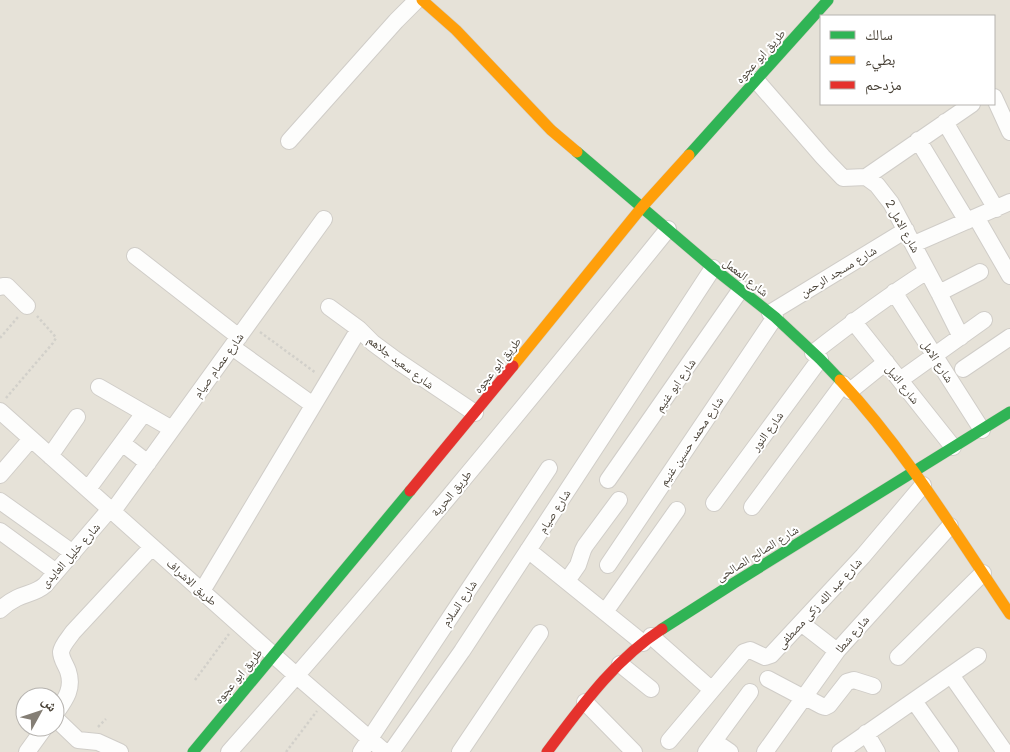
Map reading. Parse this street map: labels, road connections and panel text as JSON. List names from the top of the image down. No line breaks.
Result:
{"streets":{"street":["طريق ابو عجوه","شارع الامل 2","شارع مسجد الرحمن","شارع المعمل","شارع الامل","شارع سعيد جلاهم","شارع عصام صيام","شارع النيل","شارع ابو غنيم","شارع النور","شارع محمد حسين غنيم","طريق الحرية","شارع صيام","شارع الصالح الصالحى","شارع خليل العايدى","طريق الاشراف","شارع السلام","شارع عبد الله زكى مصطفى","شارع شطا"]},"crossings":[["طريق ابو عجوه","شارع المعمل"],["طريق ابو عجوه","شارع سعيد جلاهم"],["طريق ابو عجوه","طريق الاشراف"],["شارع الامل 2","شارع مسجد الرحمن"],["شارع الامل 2","شارع النور"],["شارع مسجد الرحمن","شارع المعمل"],["شارع مسجد الرحمن","شارع محمد حسين غنيم"],["شارع المعمل","شارع ابو غنيم"],["شارع المعمل","شارع النور"],["شارع المعمل","شارع محمد حسين غنيم"],["شارع المعمل","طريق الحرية"],["شارع المعمل","شارع صيام"],["شارع المعمل","شارع الصالح الصالحى"],["شارع المعمل","شارع عبد الله زكى مصطفى"],["شارع المعمل","شارع شطا"],["شارع الامل","شارع النور"],["شارع الامل","شارع الصالح الصالحى"],["شارع عصام صيام","شارع خليل العايدى"],["شارع عصام صيام","طريق الاشراف"],["شارع النيل","شارع النور"],["شارع النيل","شارع الصالح الصالحى"],["طريق الحرية","طريق الاشراف"],["شارع الصالح الصالحى","شارع عبد الله زكى مصطفى"],["شارع خليل العايدى","طريق الاشراف"],["طريق الاشراف","شارع السلام"]],"legend":["سالك","بطيء","مزدحم"],"north":"top right"}
